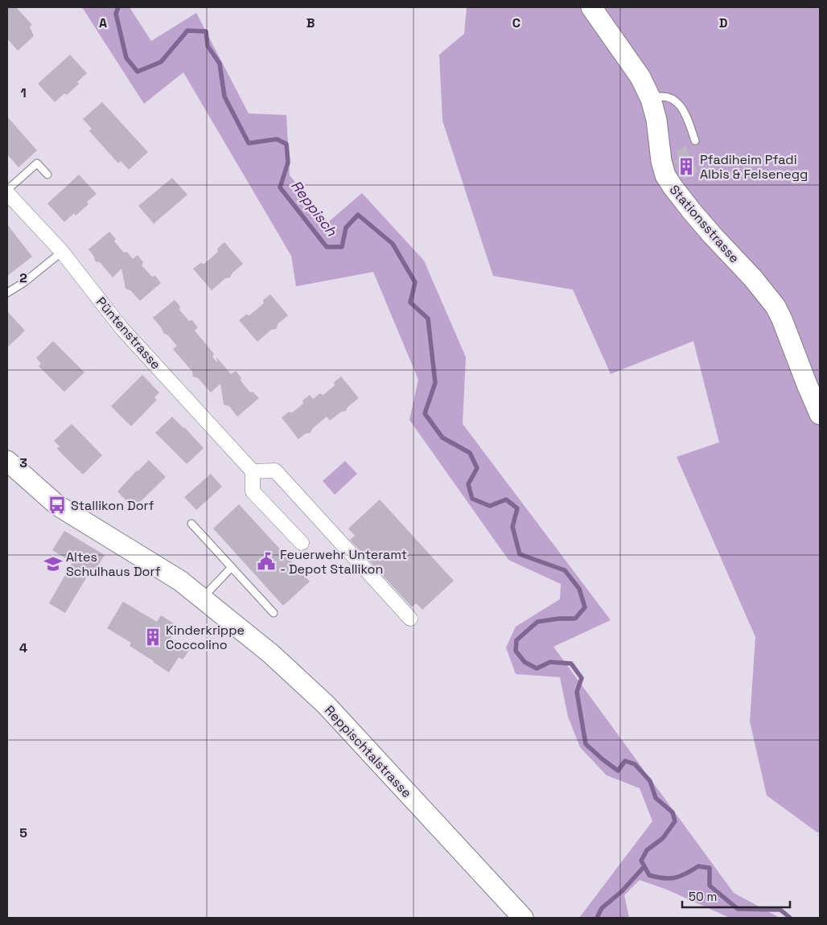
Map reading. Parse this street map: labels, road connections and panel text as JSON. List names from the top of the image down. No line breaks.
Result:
{"streets":{"main road":["Stationsstrasse","Reppischtalstrasse"],"street":["Püntenstrasse"]},"water":["Reppisch"],"places":{"building":["Pfadiheim Pfadi Albis & Felsenegg","Kinderkrippe Coccolino"],"bus stop":["Stallikon Dorf"],"public building":["Feuerwehr Unteramt - Depot Stallikon"],"school or university":["Altes Schulhaus Dorf"]},"scale_bar":"50 m","grid":{"columns":["A","B","C","D"],"rows":["1","2","3","4","5"]}}
